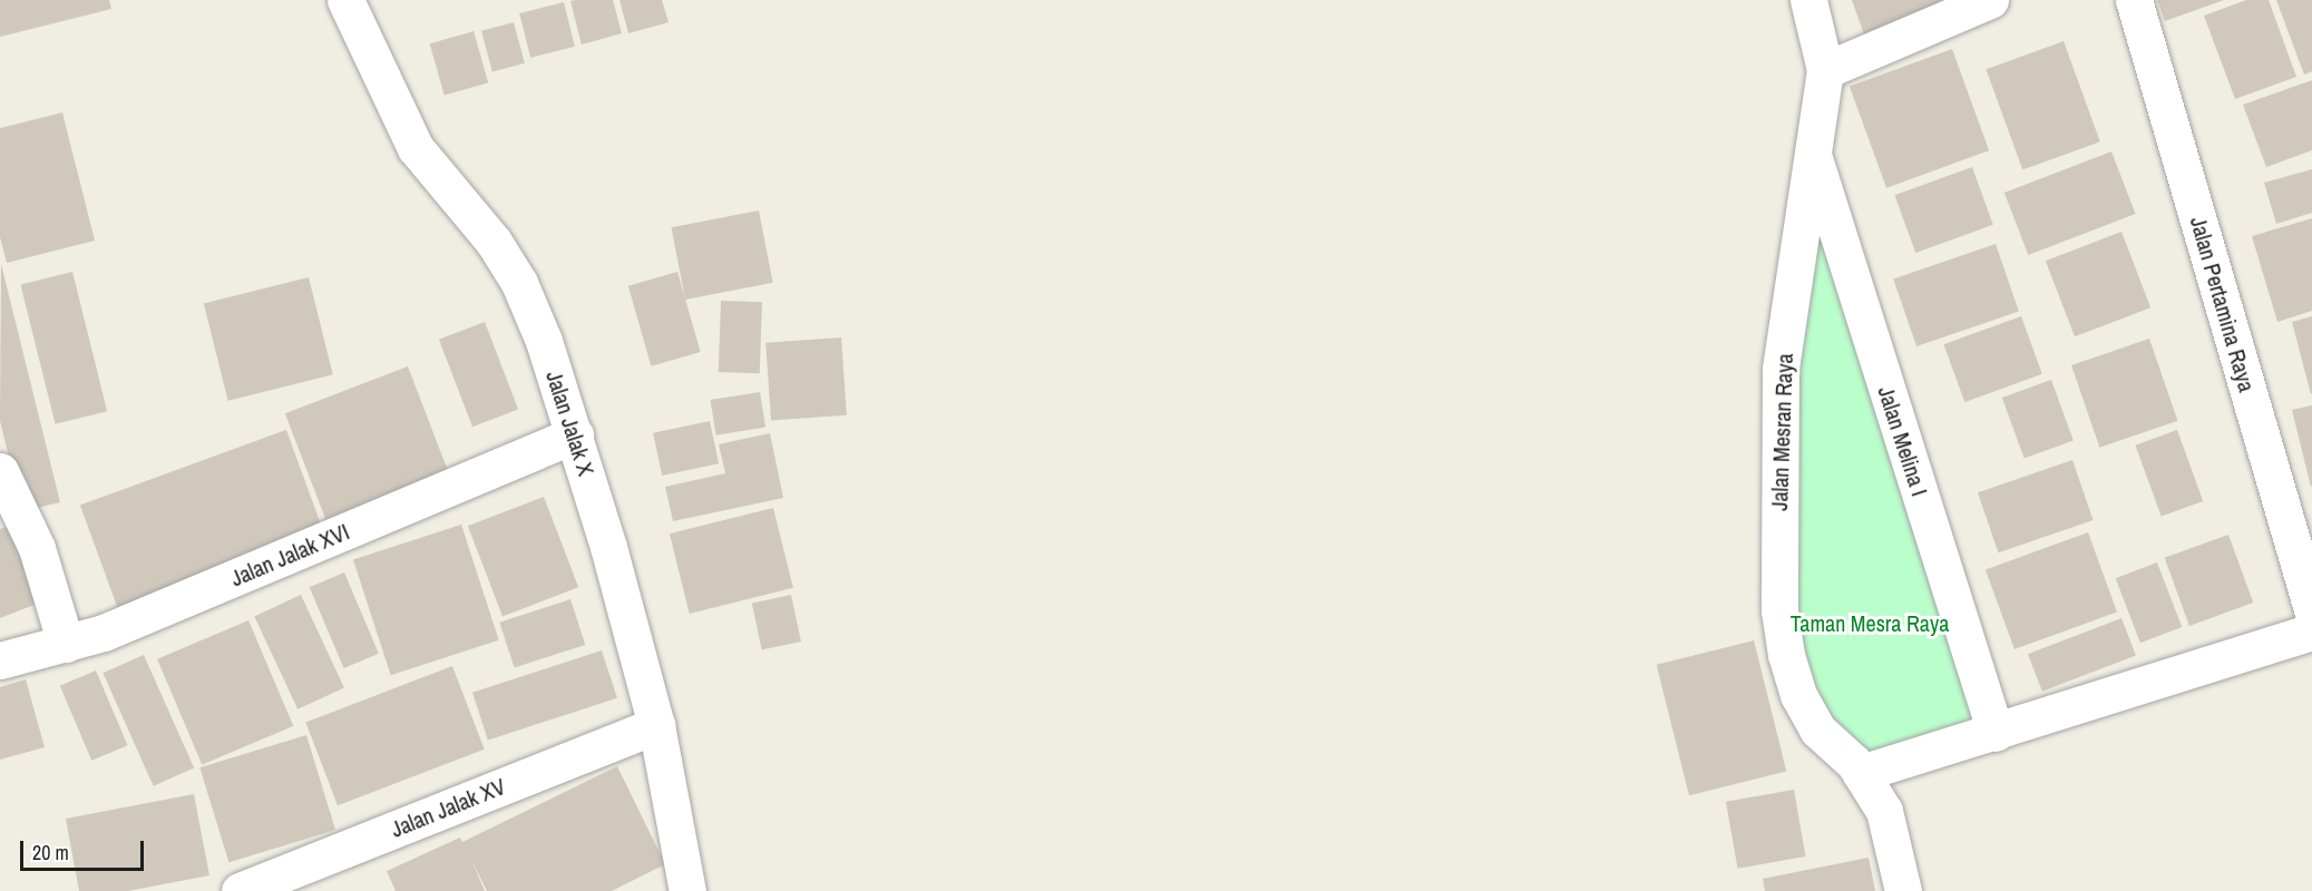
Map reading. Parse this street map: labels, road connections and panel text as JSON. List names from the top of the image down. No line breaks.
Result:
{"streets":{"street":["Jalan Pertamina Raya","Jalan Jalak X","Jalan Mesran Raya","Jalan Melina I","Jalan Jalak XVI","Jalan Jalak XV"]},"crossings":[["Jalan Jalak X","Jalan Jalak XVI"],["Jalan Jalak X","Jalan Jalak XV"],["Jalan Mesran Raya","Jalan Melina I"]],"parks":["Taman Mesra Raya"],"scale_bar":"20 m"}
